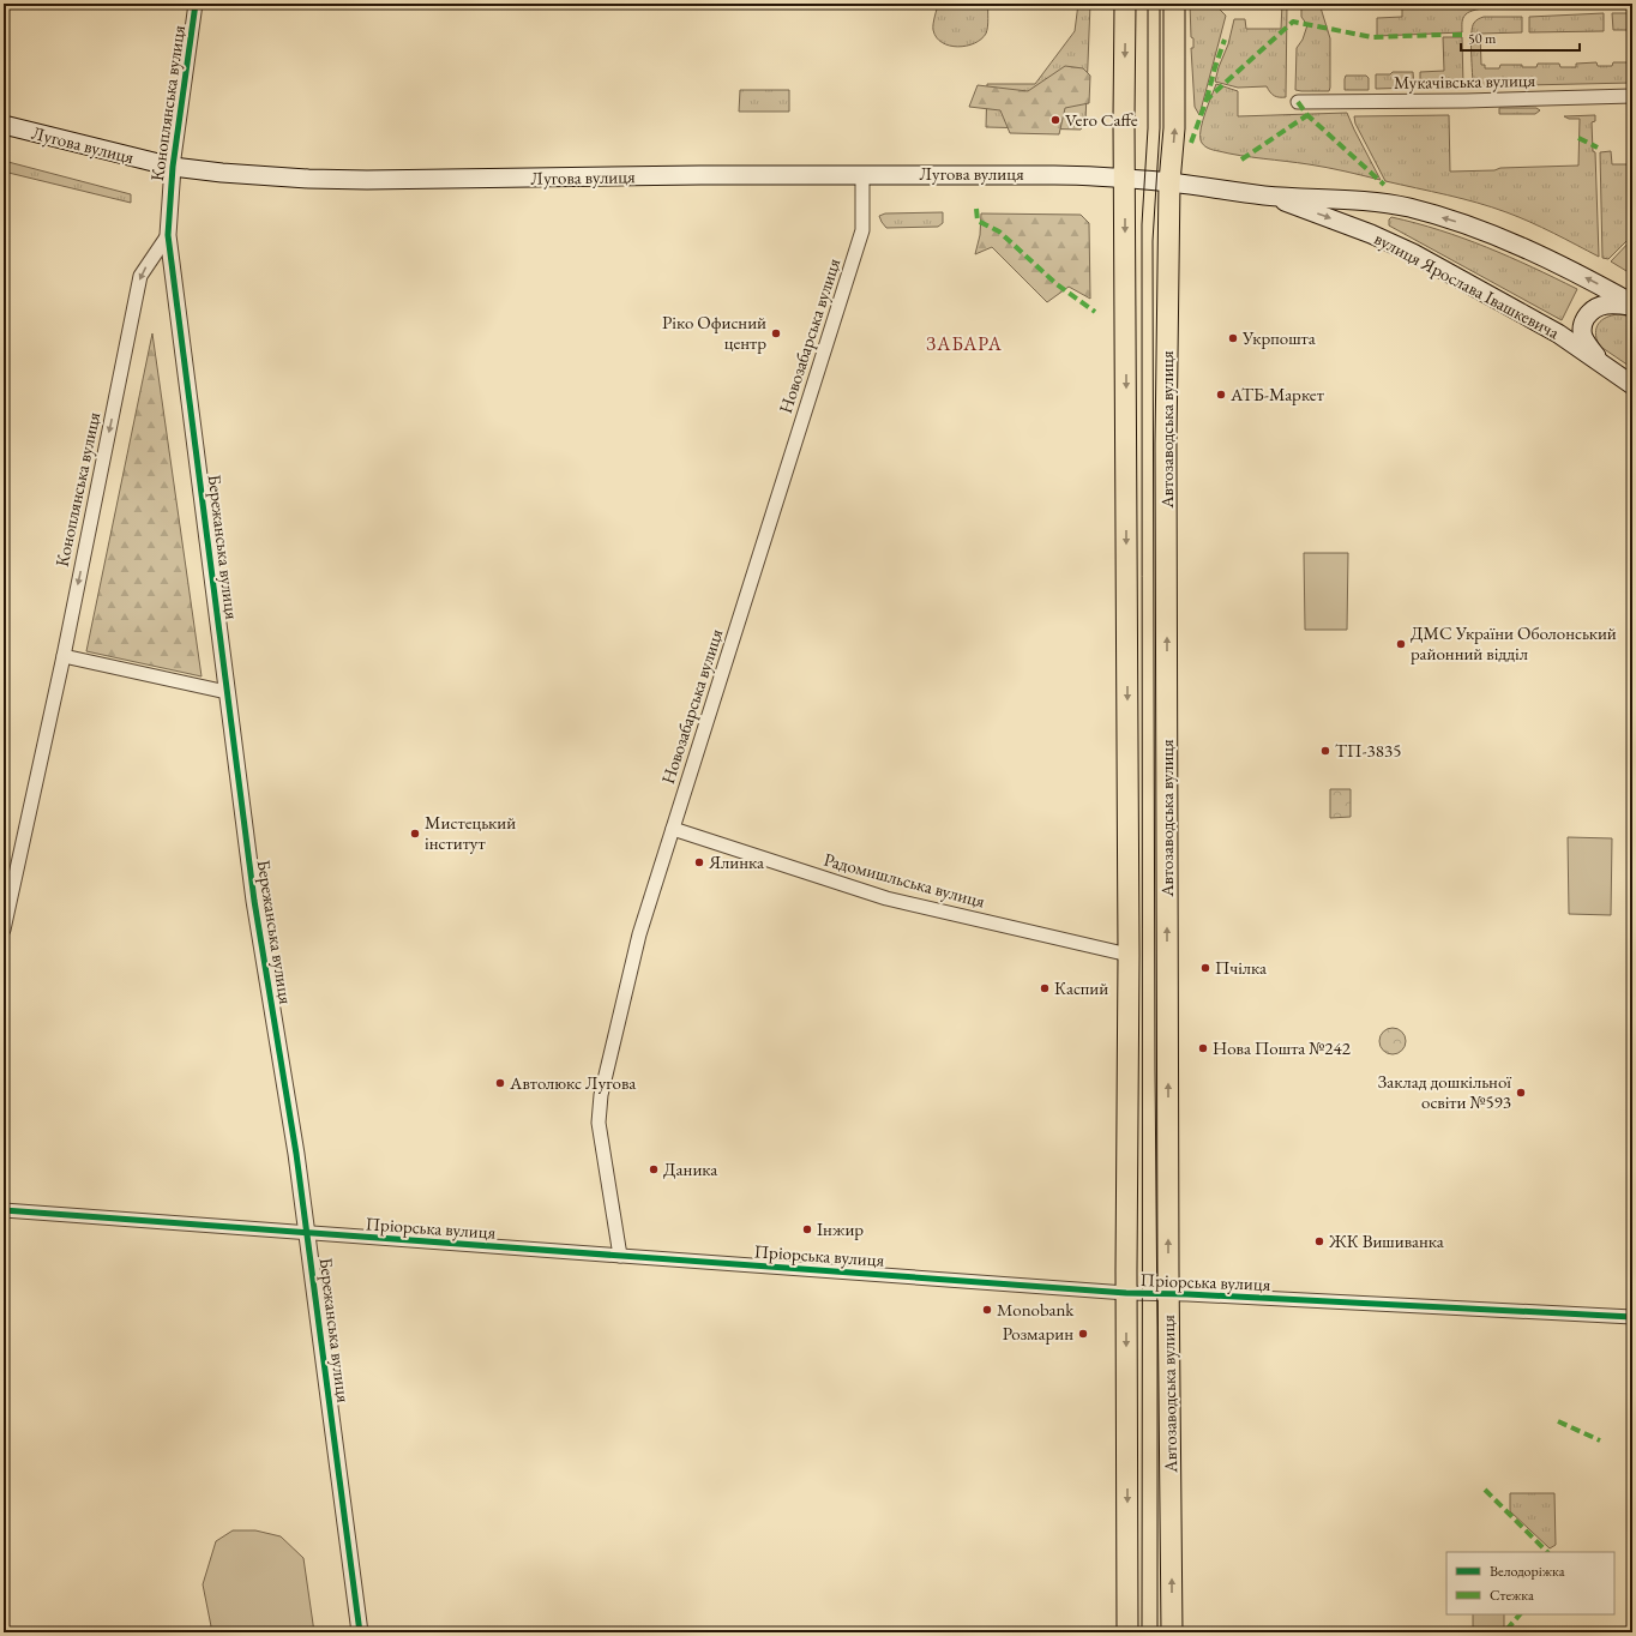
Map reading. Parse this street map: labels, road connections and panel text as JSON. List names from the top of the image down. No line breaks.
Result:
{"streets":{"main road":["Лугова вулиця","вулиця Ярослава Івашкевича","Автозаводська вулиця"],"street":["Мукачівська вулиця","Коноплянська вулиця","Новозабарська вулиця","Бережанська вулиця","Радомишльська вулиця","Пріорська вулиця"]},"crossings":[["Коноплянська вулиця","Лугова вулиця"],["Коноплянська вулиця","Бережанська вулиця"],["Лугова вулиця","вулиця Ярослава Івашкевича"],["Лугова вулиця","Новозабарська вулиця"],["Лугова вулиця","Автозаводська вулиця"],["вулиця Ярослава Івашкевича","Автозаводська вулиця"],["Новозабарська вулиця","Радомишльська вулиця"],["Новозабарська вулиця","Пріорська вулиця"],["Автозаводська вулиця","Пріорська вулиця"],["Бережанська вулиця","Пріорська вулиця"]],"one_way":["Коноплянська вулиця"],"districts":["ЗАБАРА"],"places":["Vero Caffe","Ріко Офисний центр","Укрпошта","АТБ-Маркет","ДМС України Оболонський районний відділ","ТП-3835","Мистецький інститут","Ялинка","Пчілка","Каспий","Нова Пошта №242","Автолюкс Лугова","Заклад дошкільної освіти №593","Даника","Інжир","ЖК Вишиванка","Monobank","Розмарин"],"legend":["Велодоріжка","Стежка"],"scale_bar":"50 m"}
